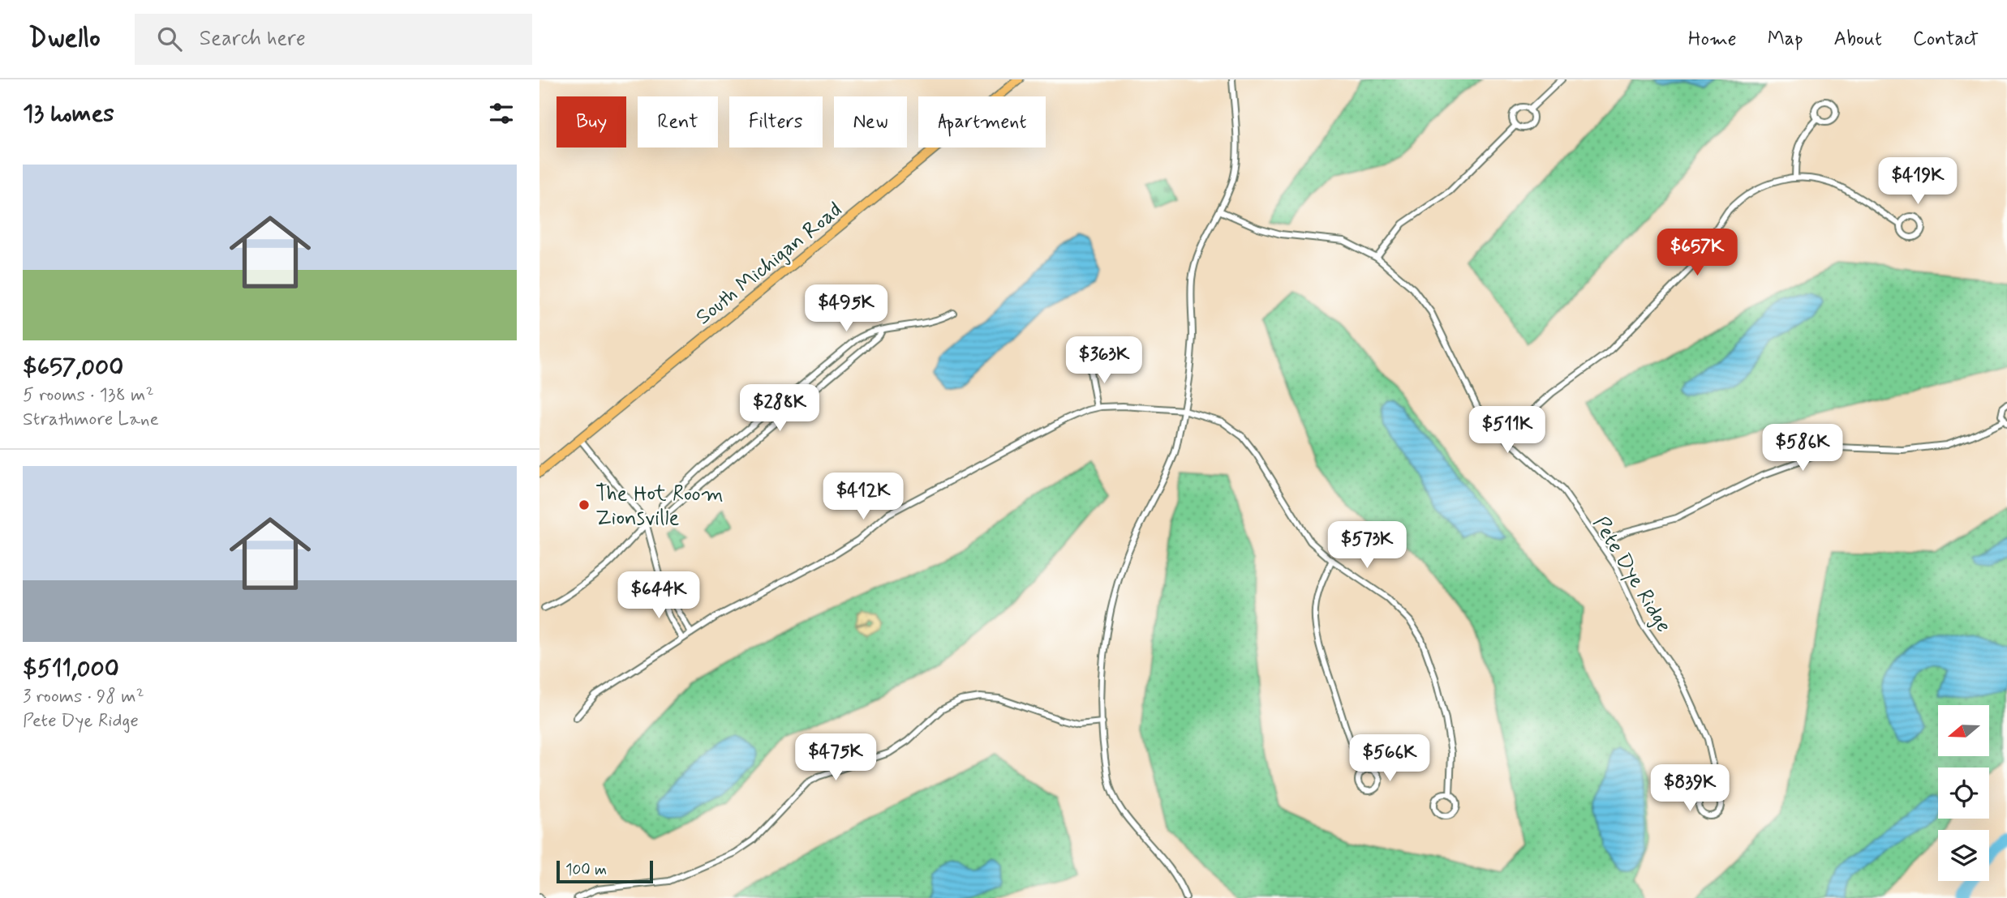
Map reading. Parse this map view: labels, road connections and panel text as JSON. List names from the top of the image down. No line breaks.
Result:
{"streets":{"main road":["South Michigan Road"],"street":["Pete Dye Ridge"]},"places":["The Hot Room Zionsville"],"scale_bar":"100 m","north":"left","page":{"header":"Dwello","search":"Search here","nav":["Home","Map","About","Contact"],"heading":"13 homes","chip":["Buy","Rent","Filters","New","Apartment"],"list":[{"name":"$657,000","note":"5 rooms · 138 m² · Strathmore Lane"},{"name":"$511,000","note":"3 rooms · 98 m² · Pete Dye Ridge"}],"price":["$419K","$657K","$495K","$363K","$288K","$511K","$586K","$412K","$573K","$644K","$475K","$566K","$839K"],"scale":"100 m"}}
